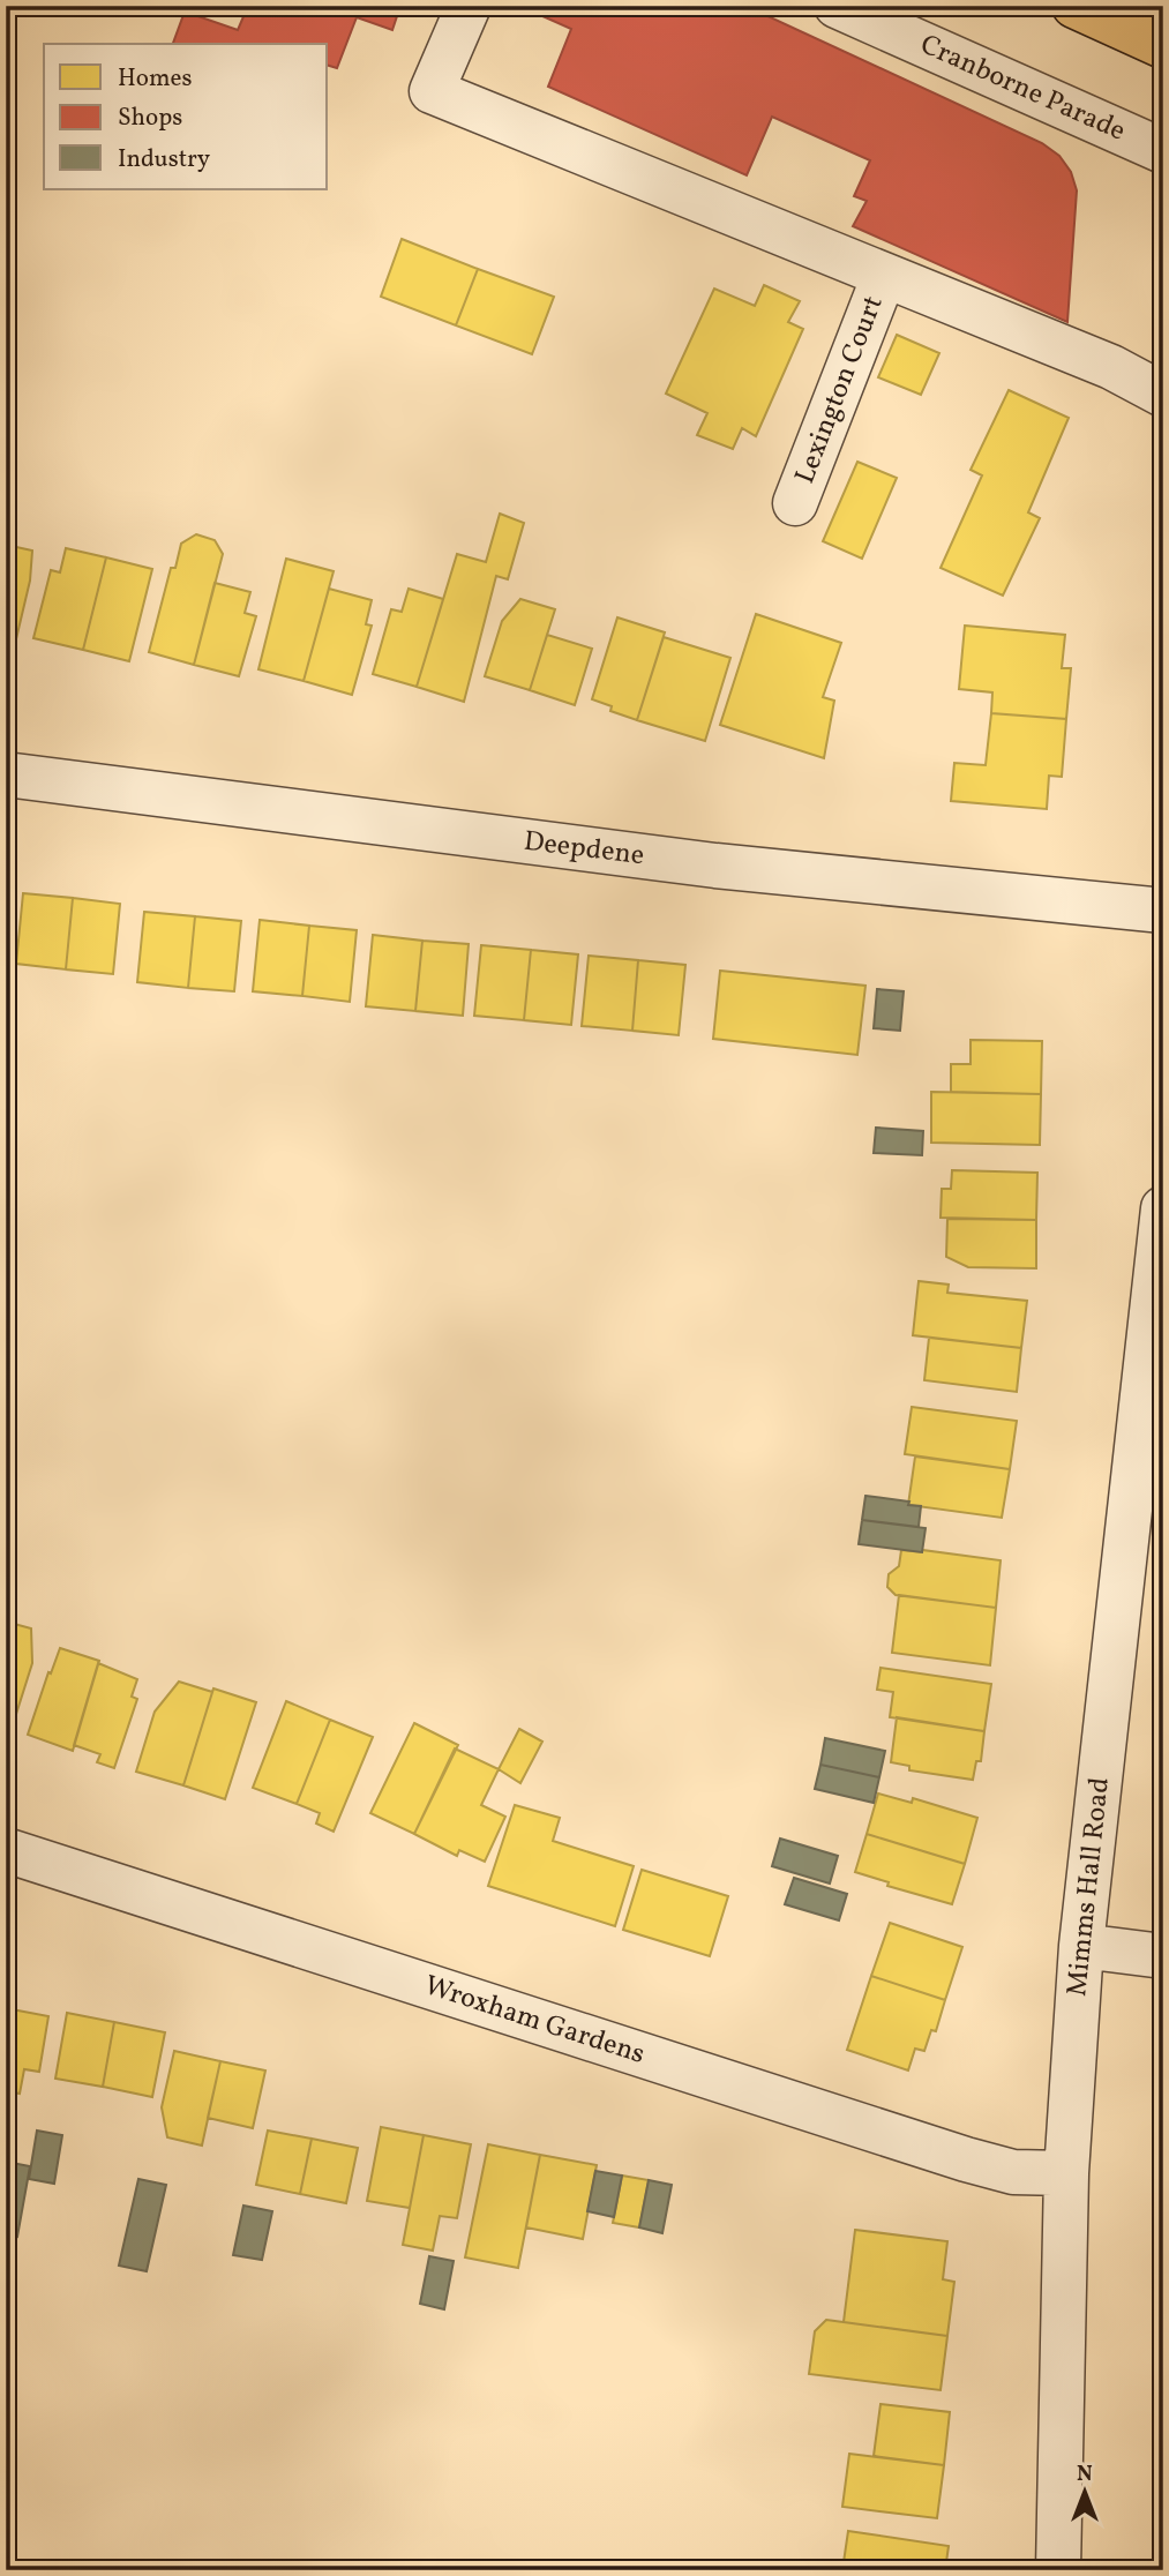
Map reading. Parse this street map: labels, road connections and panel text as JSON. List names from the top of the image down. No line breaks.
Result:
{"streets":{"street":["Cranborne Parade","Lexington Court","Deepdene","Mimms Hall Road","Wroxham Gardens"]},"crossings":[["Mimms Hall Road","Wroxham Gardens"]],"legend":["Homes","Shops","Industry"],"north":"top"}
